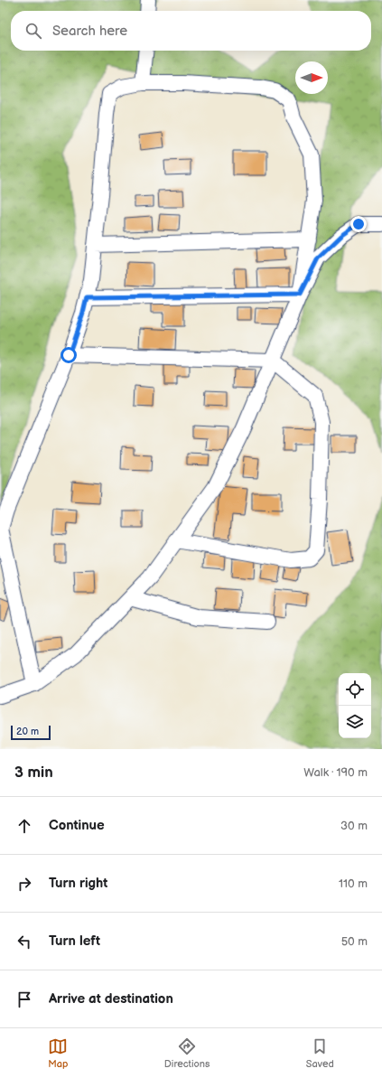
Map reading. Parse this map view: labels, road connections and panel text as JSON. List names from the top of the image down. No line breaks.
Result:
{"scale_bar":"20 m","north":"right","page":{"search":"Search here","scale":"20 m","heading":["3 min","Walk · 190 m"],"list":[["Continue","30 m"],["Turn right","110 m"],["Turn left","50 m"],"Arrive at destination"],"nav":["Map","Directions","Saved"]}}
